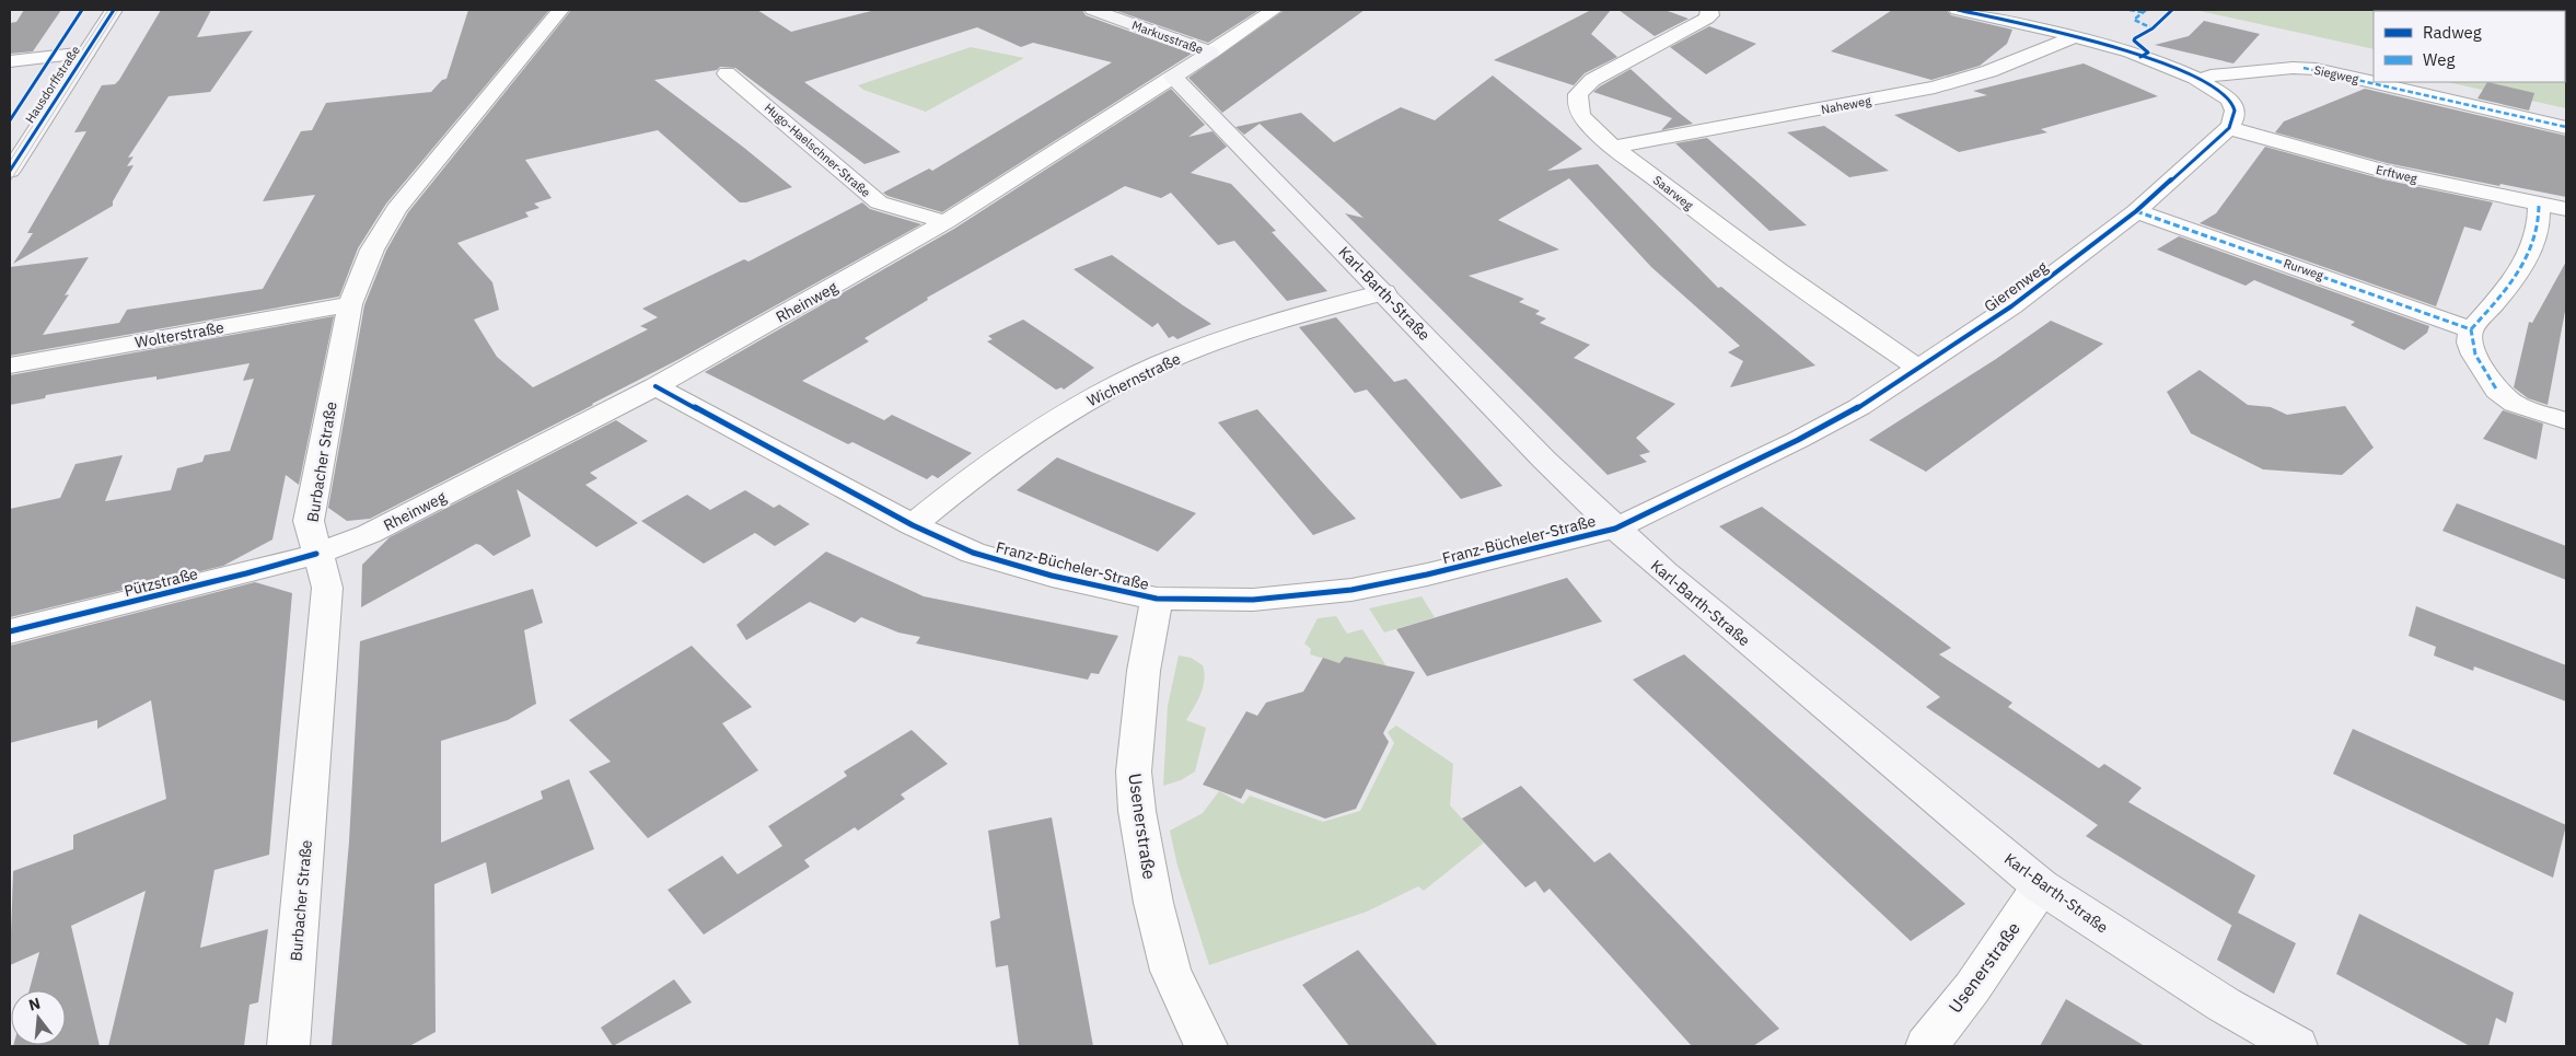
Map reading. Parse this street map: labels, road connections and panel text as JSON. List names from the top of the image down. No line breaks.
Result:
{"streets":{"street":["Markusstraße","Siegweg","Hausdorffstraße","Naheweg","Hugo-Haelschner-Straße","Erftweg","Saarweg","Rurweg","Gierenweg","Karl-Barth-Straße","Rheinweg","Wolterstraße","Wichernstraße","Burbacher Straße","Franz-Bücheler-Straße","Pützstraße","Usenerstraße"]},"crossings":[["Markusstraße","Rheinweg"],["Naheweg","Saarweg"],["Hugo-Haelschner-Straße","Rheinweg"],["Erftweg","Gierenweg"],["Saarweg","Gierenweg"],["Rurweg","Gierenweg"],["Gierenweg","Karl-Barth-Straße"],["Gierenweg","Franz-Bücheler-Straße"],["Karl-Barth-Straße","Rheinweg"],["Karl-Barth-Straße","Wichernstraße"],["Karl-Barth-Straße","Franz-Bücheler-Straße"],["Karl-Barth-Straße","Usenerstraße"],["Rheinweg","Burbacher Straße"],["Rheinweg","Franz-Bücheler-Straße"],["Rheinweg","Pützstraße"],["Wolterstraße","Burbacher Straße"],["Wichernstraße","Franz-Bücheler-Straße"],["Burbacher Straße","Pützstraße"],["Franz-Bücheler-Straße","Usenerstraße"]],"legend":["Radweg","Weg"],"north":"top"}
